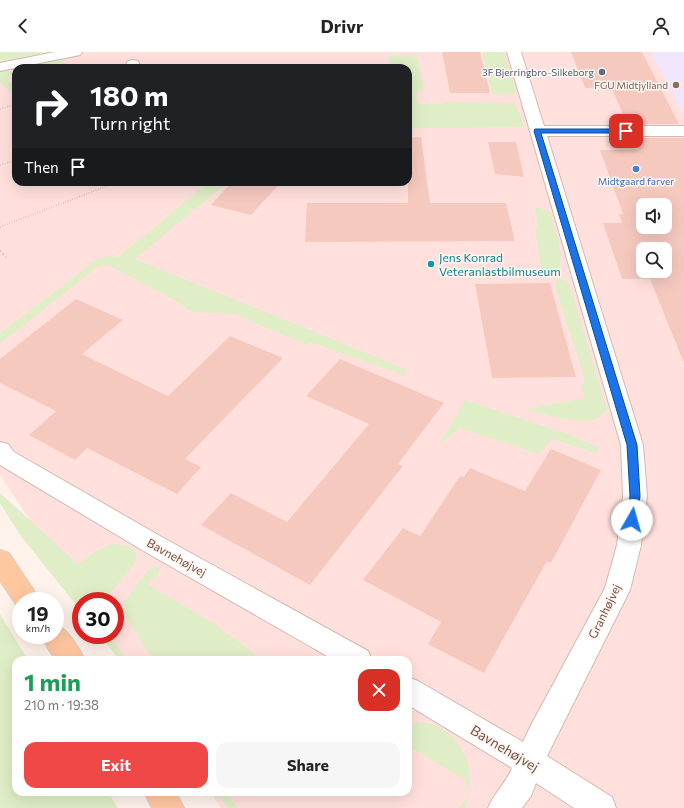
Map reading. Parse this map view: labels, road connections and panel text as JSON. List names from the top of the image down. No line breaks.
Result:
{"streets":{"street":["Bavnehøjvej","Granhøjvej"]},"crossings":[["Bavnehøjvej","Granhøjvej"]],"places":["3F Bjerringbro-Silkeborg","FGU Midtjylland","Midtgaard farver","Jens Konrad Veteranlastbilmuseum"],"page":{"header":"Drivr","turn":["180 m","Turn right"],"then":"Then","speed":"19 km/h","limit":"30","heading":["1 min","210 m · 19:38"],"buttons":["Exit","Share"]}}
